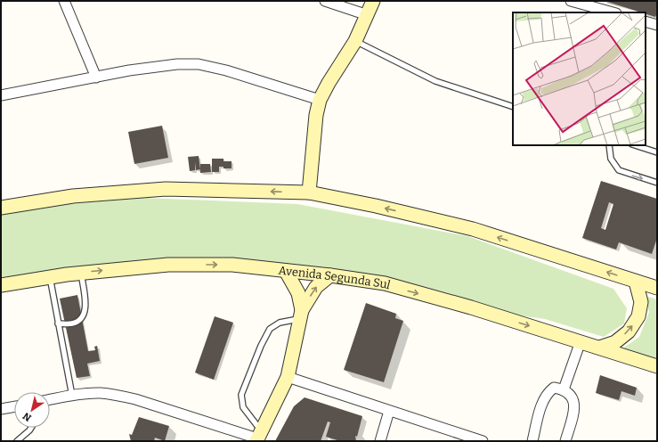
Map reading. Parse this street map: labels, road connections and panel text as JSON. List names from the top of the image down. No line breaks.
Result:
{"streets":{"main road":["Avenida Segunda Sul"]},"north":"bottom left"}
